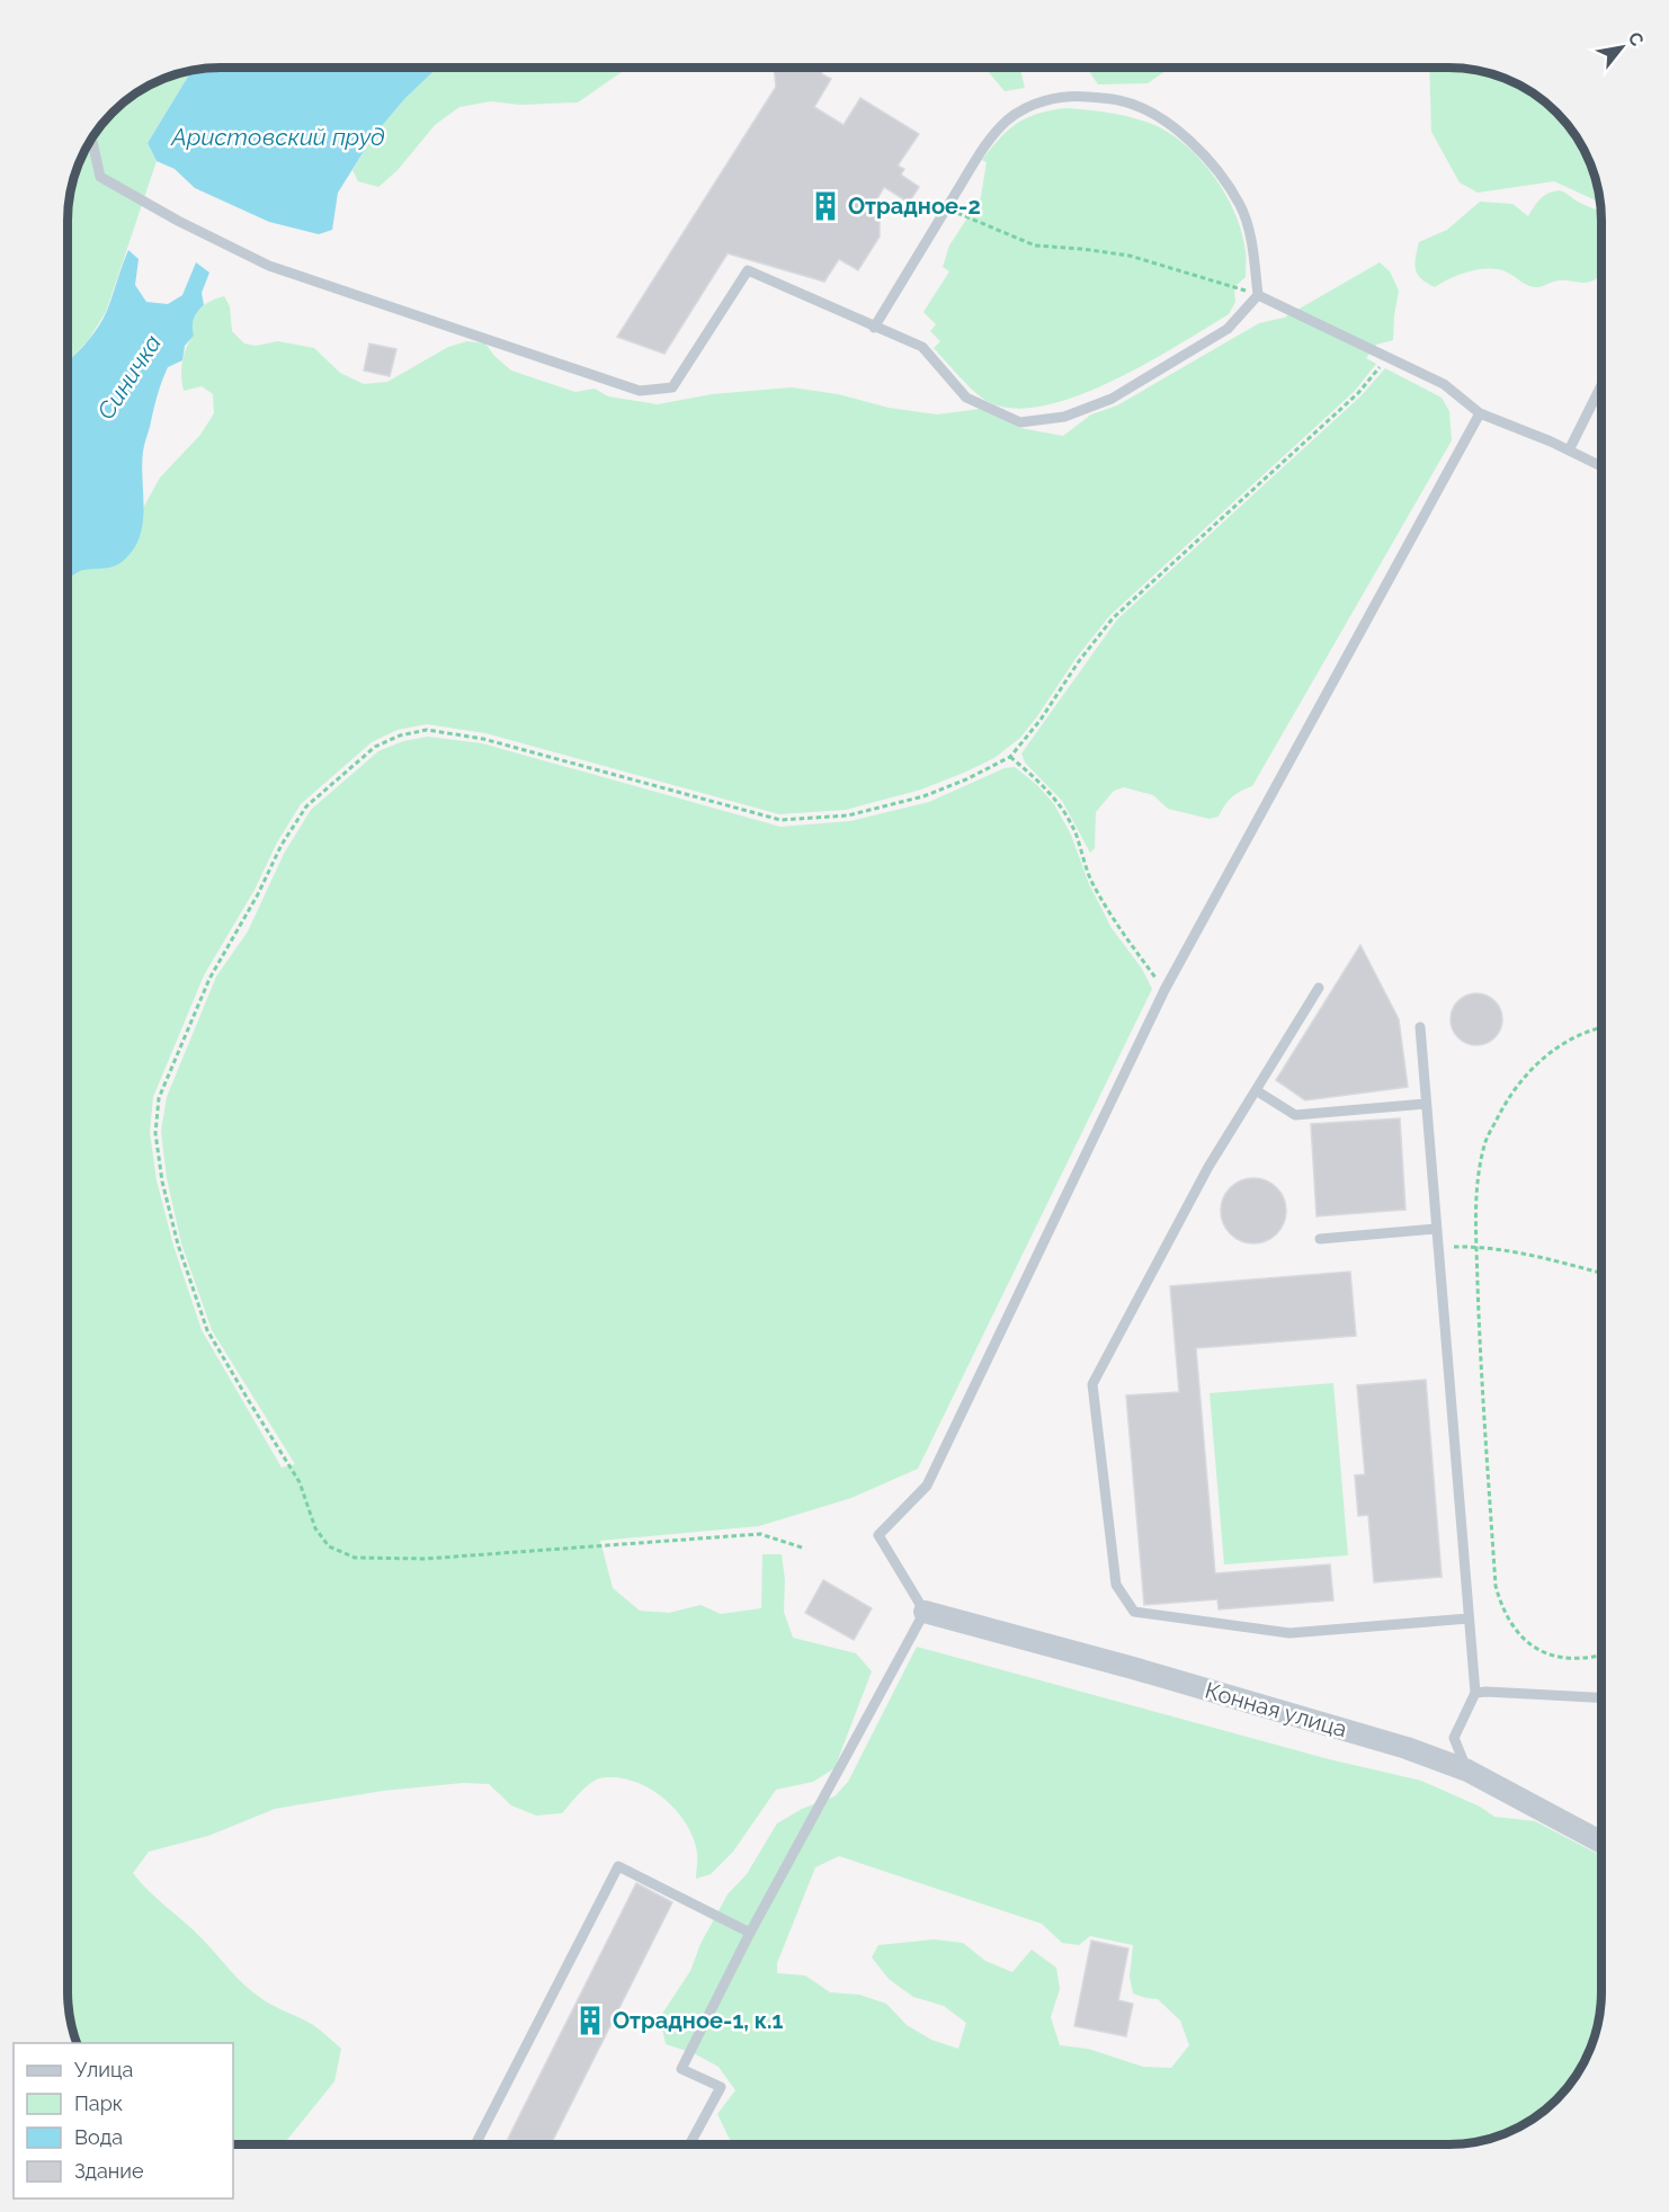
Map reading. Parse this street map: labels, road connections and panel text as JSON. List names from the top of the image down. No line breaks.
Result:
{"streets":{"street":["Конная улица"]},"water":["Аристовский пруд","Синичка"],"places":{"building":["Отрадное-2","Отрадное-1, к.1"]},"legend":["Улица","Парк","Вода","Здание"],"north":"top right"}
